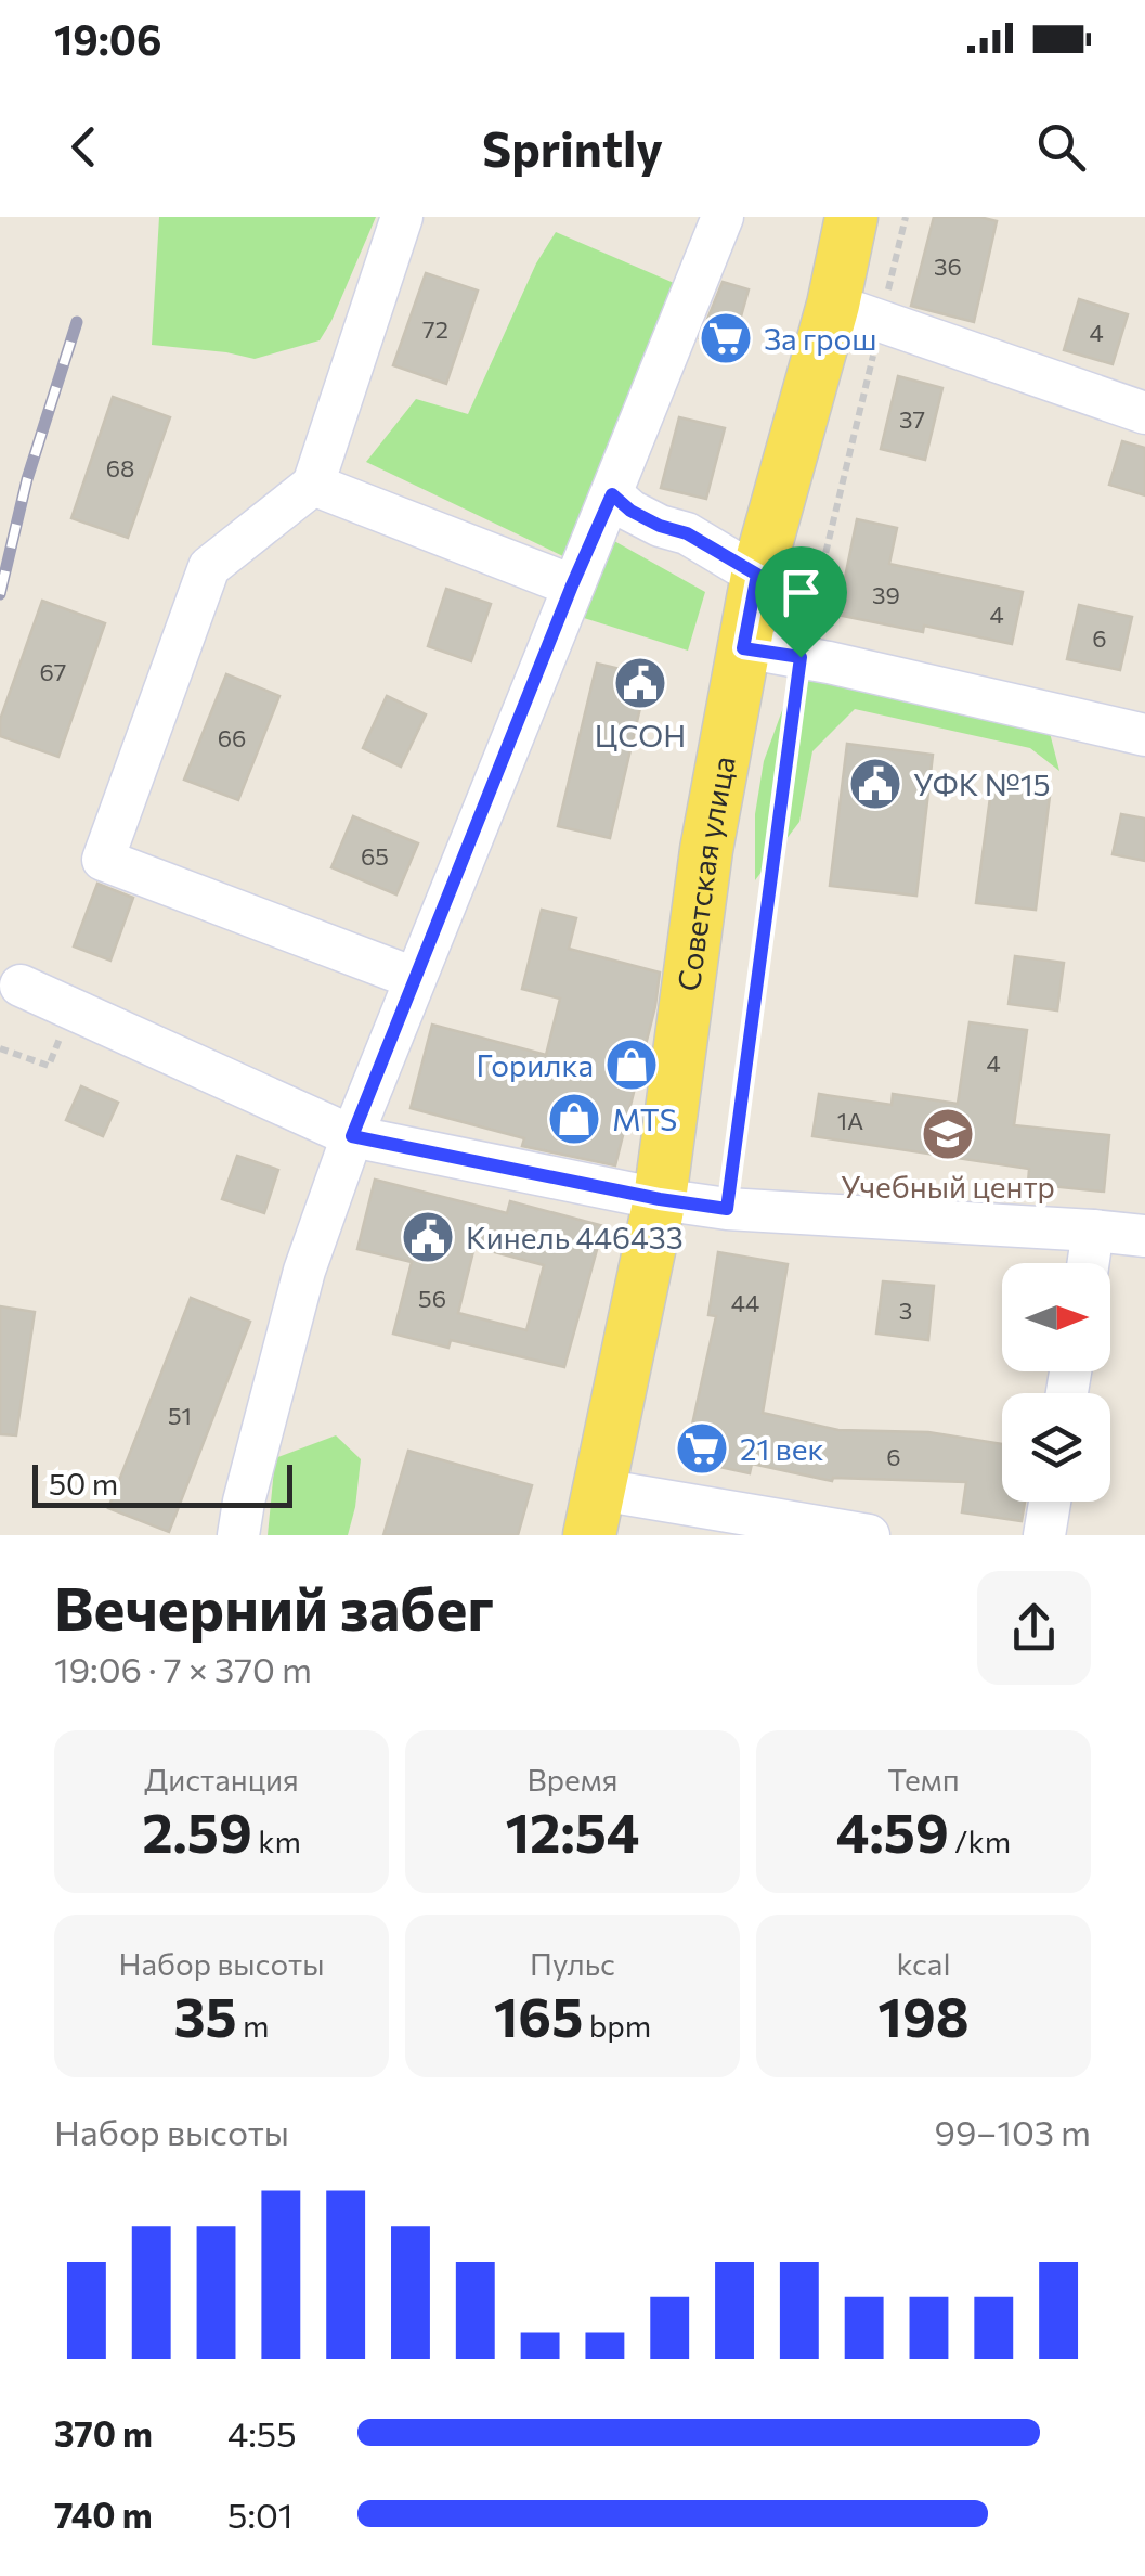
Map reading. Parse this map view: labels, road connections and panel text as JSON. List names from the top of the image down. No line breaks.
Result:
{"streets":{"main road":["Советская улица"]},"places":{"supermarket":["За грош","21 век"],"public building":["ЦСОН","УФК №15","Кинель 446433"],"shop":["Горилка","MTS"],"school or university":["Учебный центр"]},"house_numbers":["36","72","4","37","68","39","4","6","67","66","65","4","1А","56","44","3","51","6"],"scale_bar":"50 m","north":"right","page":{"status":"19:06","header":"Sprintly","scale":"50 m","heading":["Вечерний забег","19:06 · 7 × 370 m"],"stats":[["Дистанция","2.59 km"],["Время","12:54"],["Темп","4:59 /km"],["Набор высоты","35 m"],["Пульс","165 bpm"],["kcal","198"]],"chart":["Набор высоты","99–103 m"],"list":[{"name":"370 m","note":"4:55"},{"name":"740 m","note":"5:01"}]}}
